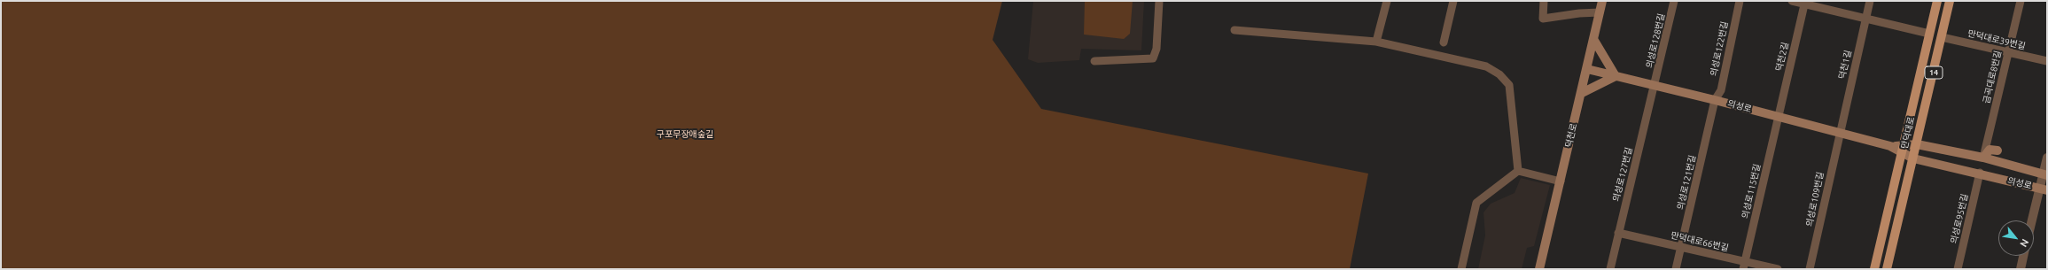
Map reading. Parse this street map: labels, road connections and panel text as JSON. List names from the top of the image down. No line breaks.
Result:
{"streets":{"main road":["14","의성로","만덕대로","덕천로"],"street":["만덕대로39번길","의성로128번길","의성로122번길","덕천2길","덕천1길","금곡대로8번길","의성로127번길","의성로121번길","의성로115번길","의성로109번길","의성로95번길","만덕대로66번길"]},"crossings":[["만덕대로39번길","금곡대로8번길"],["만덕대로39번길","만덕대로"],["의성로128번길","의성로"],["의성로128번길","의성로127번길"],["의성로122번길","의성로"],["의성로122번길","의성로121번길"],["덕천2길","의성로"],["덕천2길","의성로115번길"],["덕천1길","의성로"],["덕천1길","의성로109번길"],["금곡대로8번길","의성로"],["의성로","만덕대로"],["의성로","덕천로"],["의성로","의성로127번길"],["의성로","의성로121번길"],["의성로","의성로115번길"],["의성로","의성로109번길"],["의성로","의성로95번길"],["의성로127번길","만덕대로66번길"],["의성로121번길","만덕대로66번길"],["의성로115번길","만덕대로66번길"]],"parks":["구포무장애숲길"],"north":"bottom right"}
